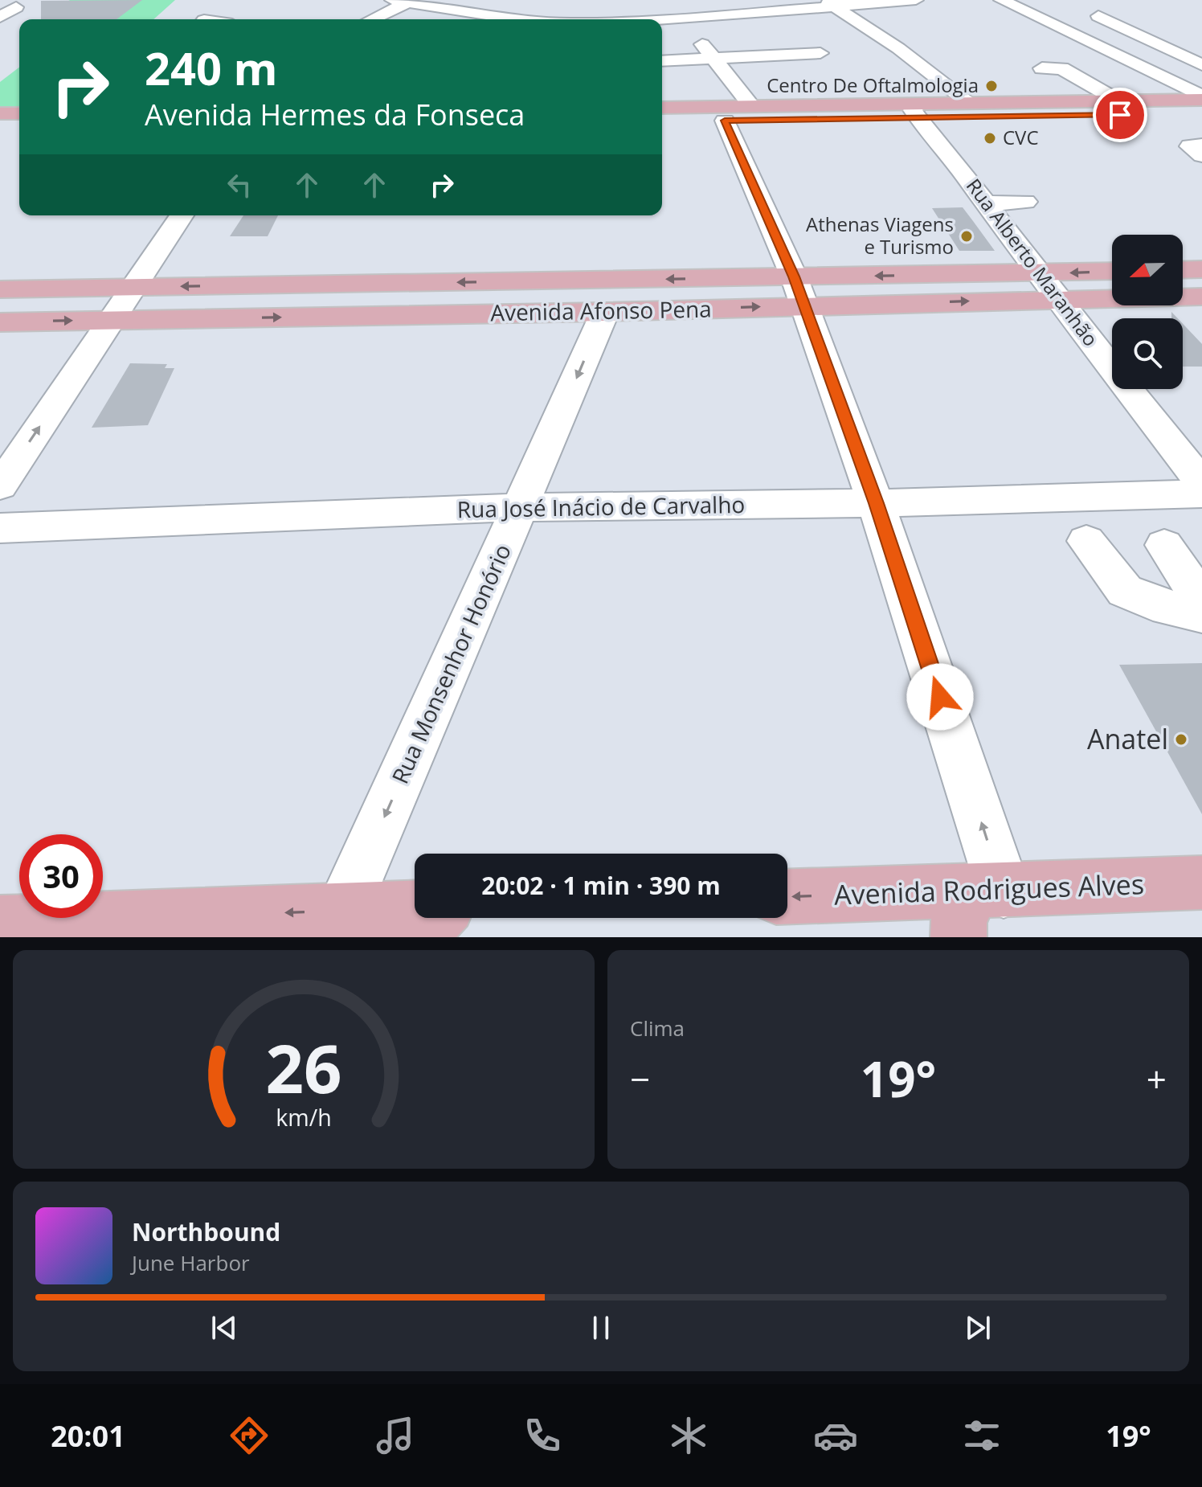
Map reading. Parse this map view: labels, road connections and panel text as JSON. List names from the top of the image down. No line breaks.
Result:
{"streets":{"main road":["Avenida Afonso Pena","Avenida Rodrigues Alves"],"street":["Rua Alberto Maranhão","Rua José Inácio de Carvalho","Rua Monsenhor Honório"]},"crossings":[["Rua Alberto Maranhão","Avenida Afonso Pena"],["Avenida Afonso Pena","Rua Monsenhor Honório"],["Rua José Inácio de Carvalho","Rua Monsenhor Honório"]],"one_way":["Rua Monsenhor Honório","Avenida Rodrigues Alves"],"places":["Centro De Oftalmologia","CVC","Athenas Viagens e Turismo","Anatel"],"north":"left","page":{"turn":["240 m","Avenida Hermes da Fonseca"],"limit":"30","trip":"20:02 · 1 min · 390 m","tile":"Clima","heat":["−","19°","+"],"song":["Northbound","June Harbor"],"tabs":["20:01","19°"],"gauge":["26","km/h"]}}
